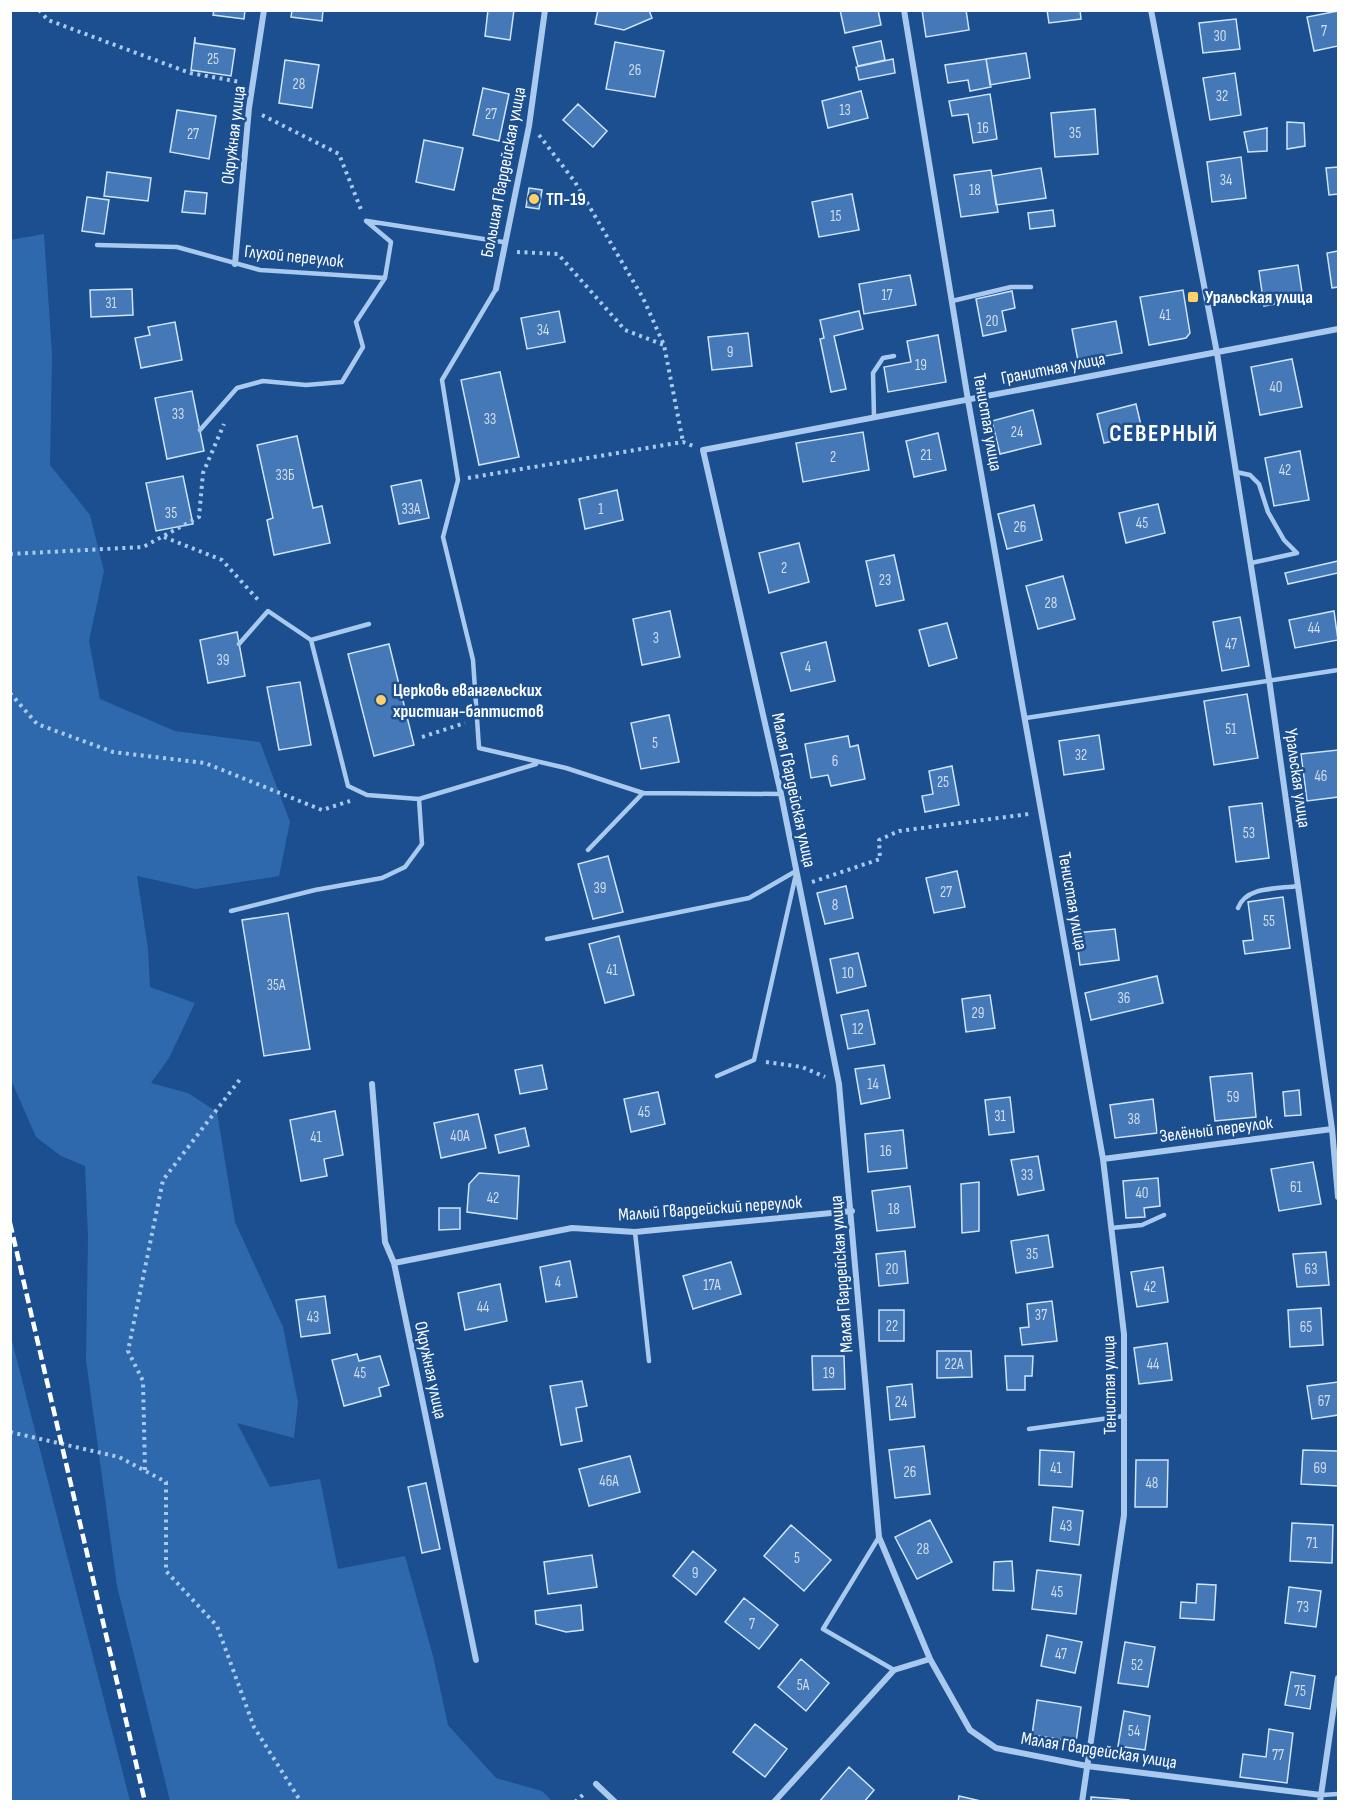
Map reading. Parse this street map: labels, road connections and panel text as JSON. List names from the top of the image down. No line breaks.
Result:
{"streets":{"street":["Окружная улица","Большая Гвардейская улица","Гранитная улица","Тенистая улица","Уральская улица","Малая Гвардейская улица","Зелёный переулок","Малый Гвардейский переулок"],"lane":["Глухой переулок"]},"crossings":[["Окружная улица","Глухой переулок"],["Окружная улица","Малый Гвардейский переулок"],["Гранитная улица","Тенистая улица"],["Гранитная улица","Уральская улица"],["Гранитная улица","Малая Гвардейская улица"],["Тенистая улица","Малая Гвардейская улица"],["Тенистая улица","Зелёный переулок"],["Уральская улица","Зелёный переулок"],["Малая Гвардейская улица","Малый Гвардейский переулок"]],"districts":["СЕВЕРНЫЙ"],"places":{"other":["ТП-19","Церковь евангельских христиан-баптистов"],"transit":["Уральская улица"]},"house_numbers":["7","30","25","26","28","32","13","27","16","35","27","34","18","15","17","31","41","20","34","9","19","40","33","33","24","21","2","42","33Б","33А","1","35","45","26","2","23","28","44","3","47","39","4","51","5","32","6","46","25","53","39","27","8","55","41","10","35А","36","29","12","14","59","45","31","38","40А","41","16","33","61","40","42","18","35","20","63","4","17А","42","44","37","43","22","65","22А","44","45","19","67","24","41","69","26","46А","48","43","71","28","5","9","45","73","7","47","52","5А","75","54","77"]}
